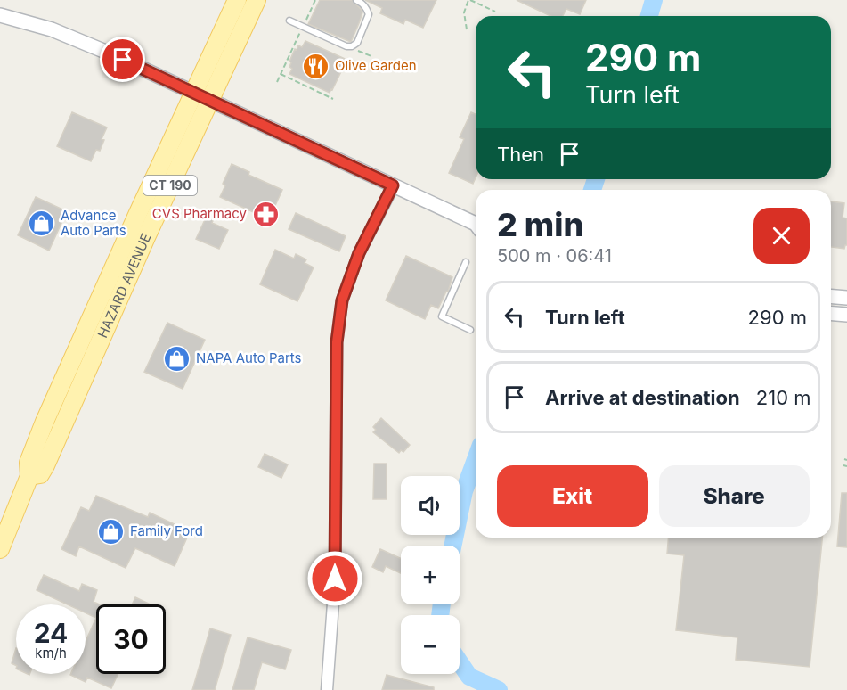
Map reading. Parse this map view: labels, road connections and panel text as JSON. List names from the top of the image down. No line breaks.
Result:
{"streets":{"main road":["CT 190","HAZARD AVENUE"]},"places":{"restaurant":["Olive Garden"],"pharmacy":["CVS Pharmacy"],"shop":["Advance Auto Parts","NAPA Auto Parts","Family Ford"]},"page":{"turn":["290 m","Turn left"],"then":"Then","heading":["2 min","500 m · 06:41"],"list":[{"name":"Turn left","value":"290 m"},{"name":"Arrive at destination","value":"210 m"}],"buttons":["Exit","Share"],"map_buttons":["+","−"],"speed":"24 km/h","limit":"30"}}
